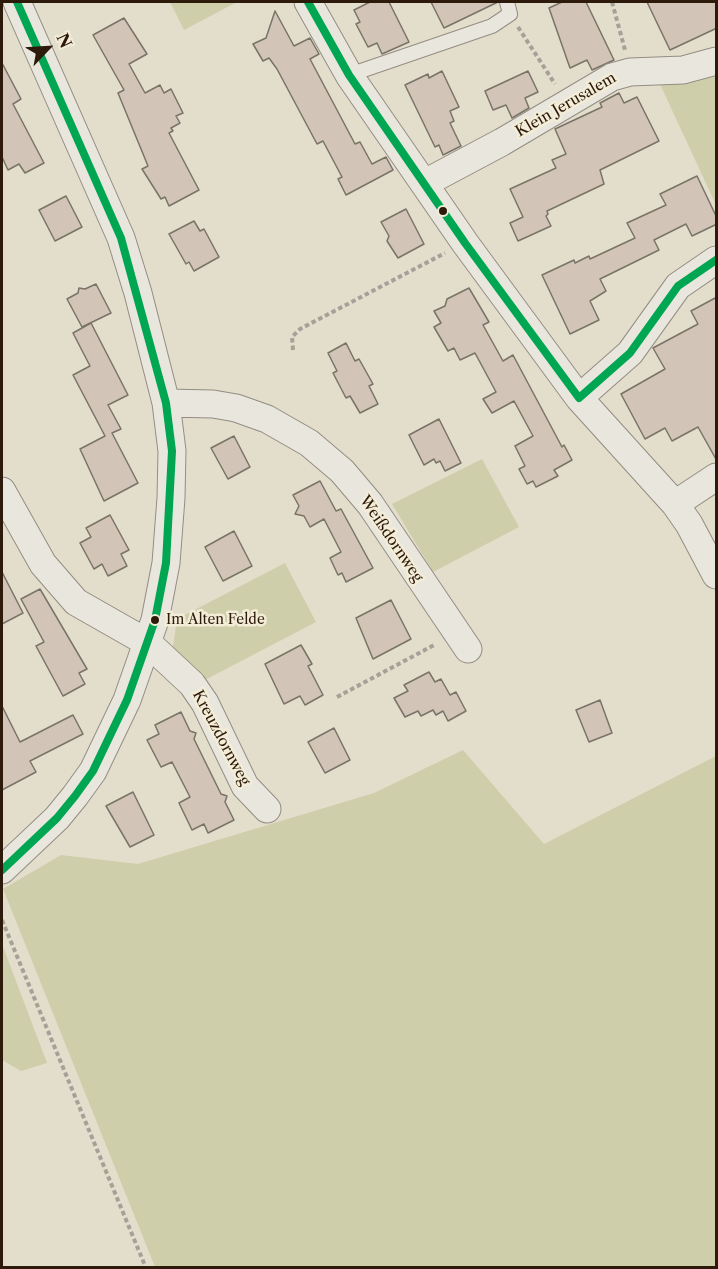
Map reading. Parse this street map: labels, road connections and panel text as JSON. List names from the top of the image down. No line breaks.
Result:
{"streets":{"street":["Klein Jerusalem","Weißdornweg","Kreuzdornweg"]},"places":["Im Alten Felde"],"north":"top right"}
